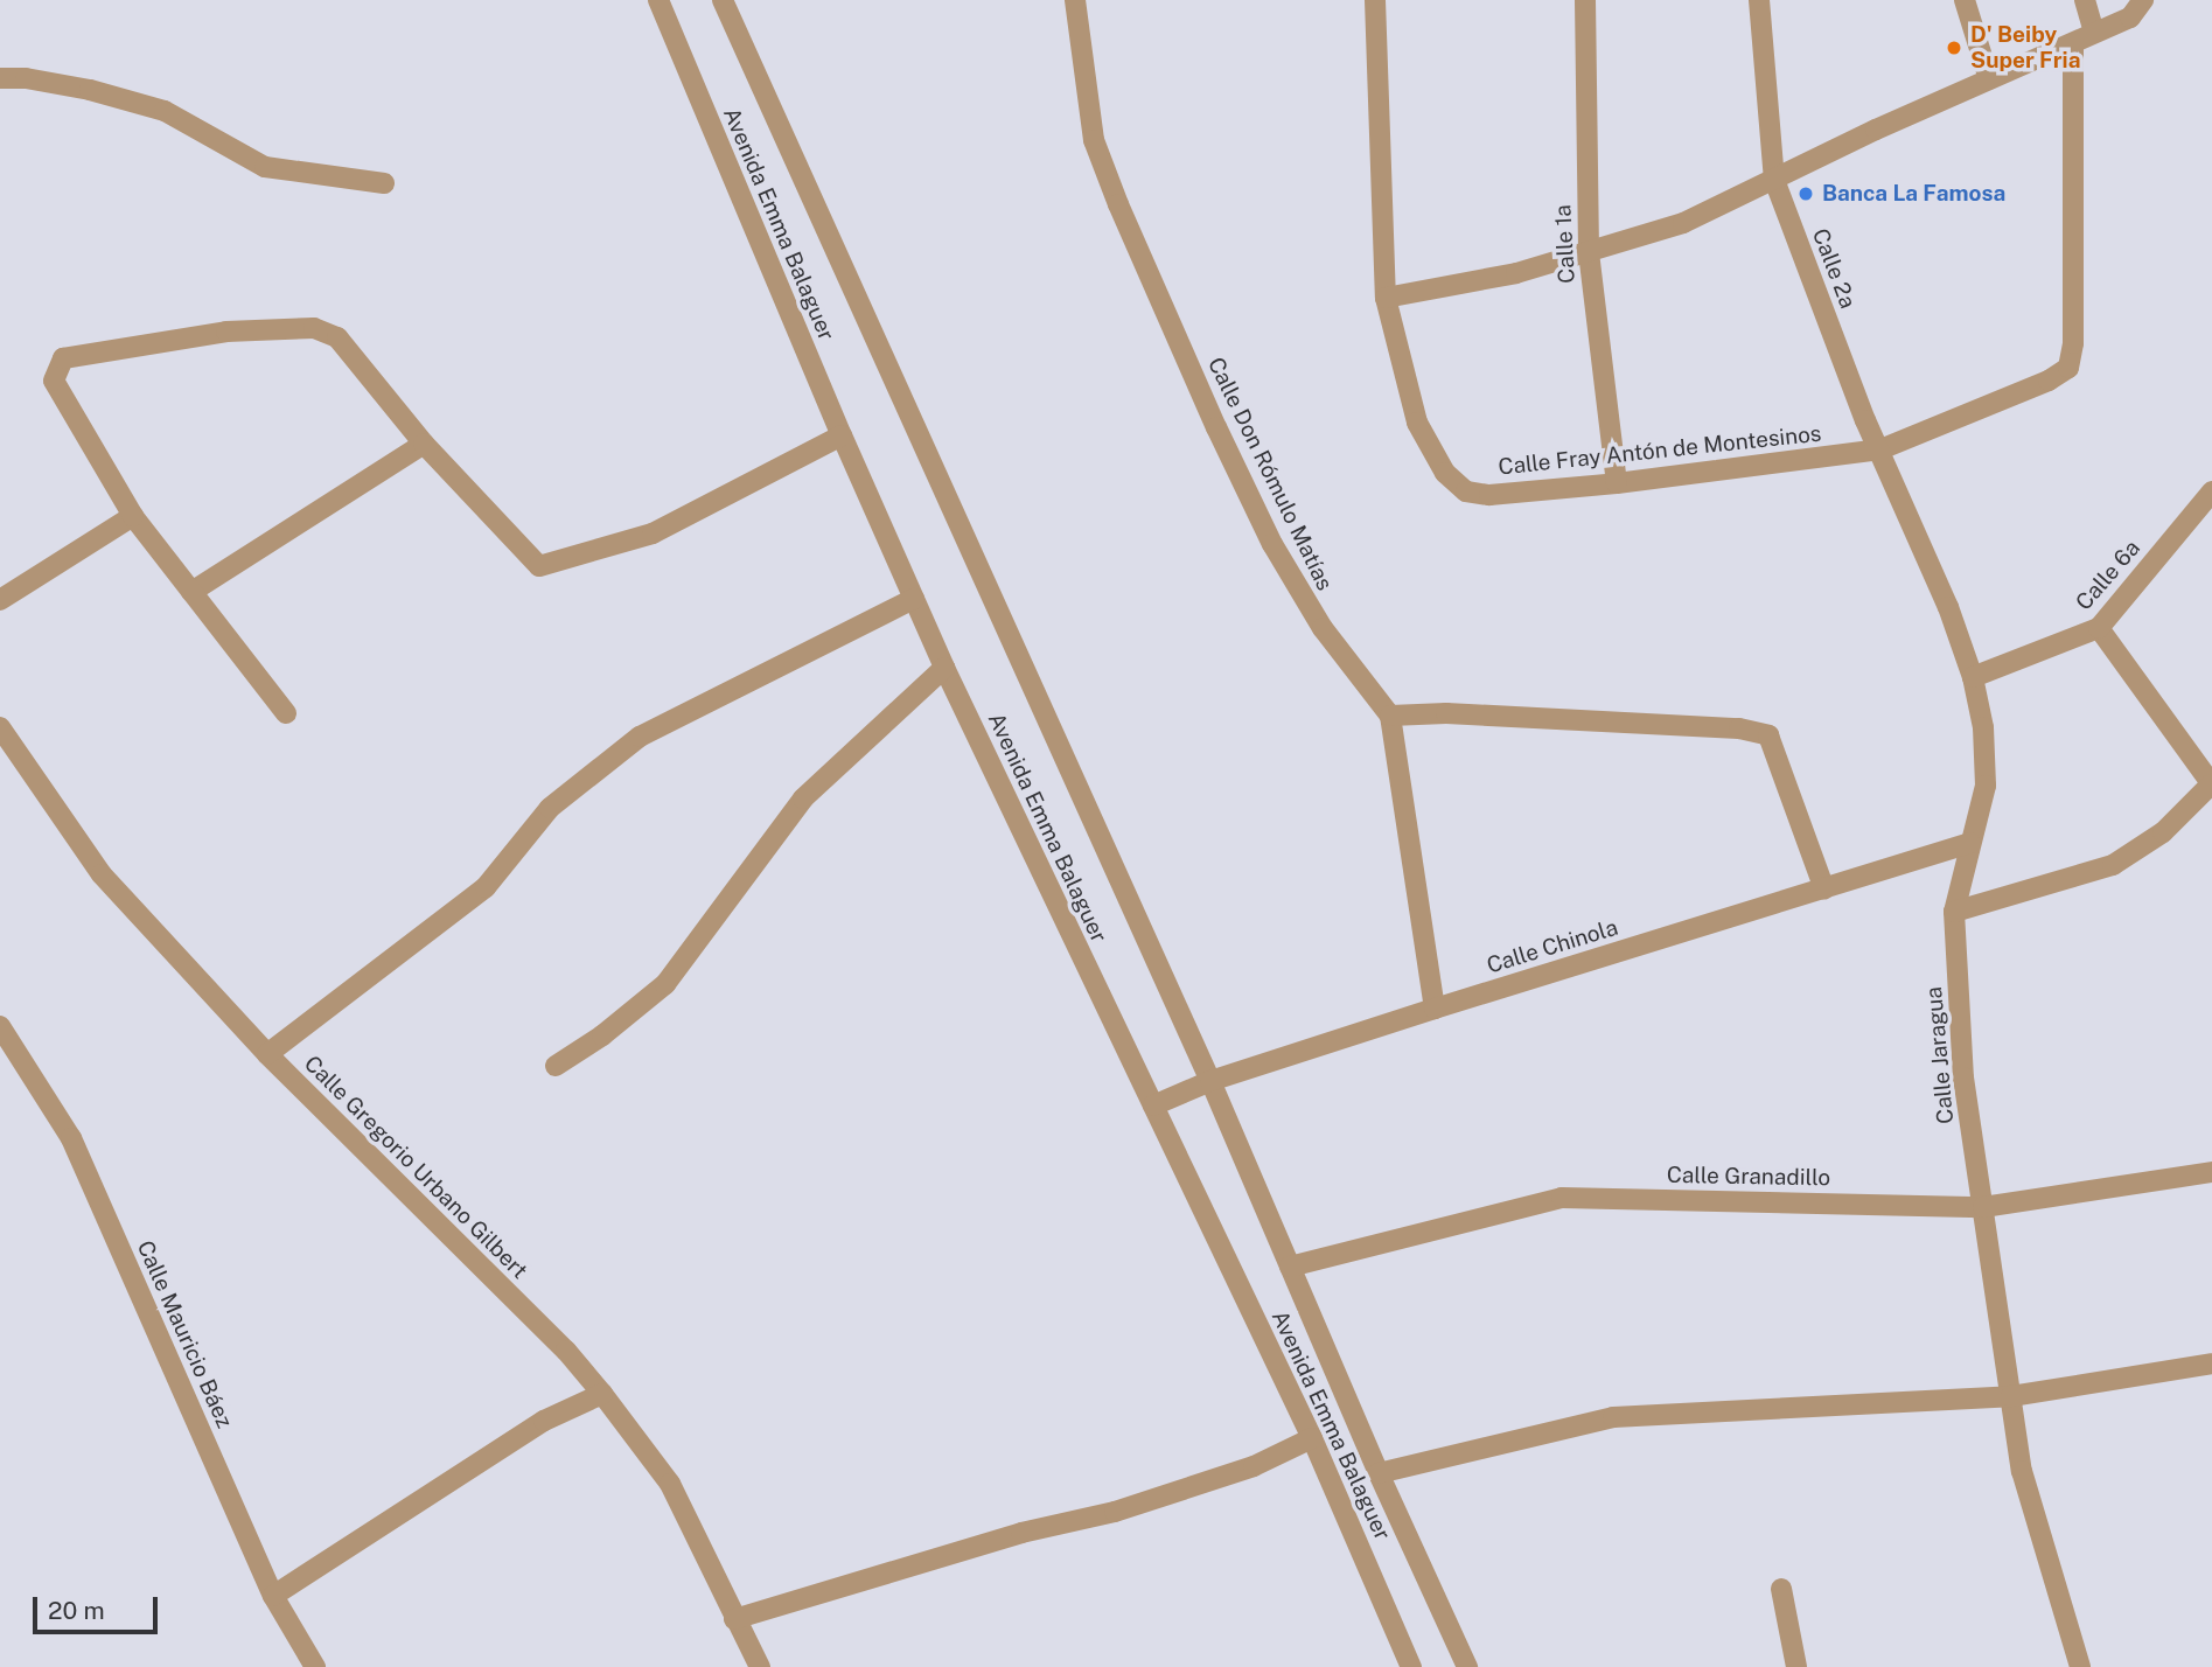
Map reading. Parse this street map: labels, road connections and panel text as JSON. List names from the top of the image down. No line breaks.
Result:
{"streets":{"street":["Avenida Emma Balaguer","Calle 1a","Calle 2a","Calle Fray Antón de Montesinos","Calle Don Rómulo Matías","Calle 6a","Calle Chinola","Calle Jaragua","Calle Gregorio Urbano Gilbert","Calle Granadillo","Calle Mauricio Báez"]},"crossings":[["Avenida Emma Balaguer","Calle Chinola"],["Avenida Emma Balaguer","Calle Granadillo"],["Calle 1a","Calle Fray Antón de Montesinos"],["Calle 2a","Calle Fray Antón de Montesinos"],["Calle 2a","Calle Jaragua"],["Calle Fray Antón de Montesinos","Calle Jaragua"],["Calle Don Rómulo Matías","Calle Chinola"],["Calle 6a","Calle Jaragua"],["Calle Chinola","Calle Jaragua"],["Calle Jaragua","Calle Granadillo"]],"places":["D' Beiby Super Fria","Banca La Famosa"],"scale_bar":"20 m"}
